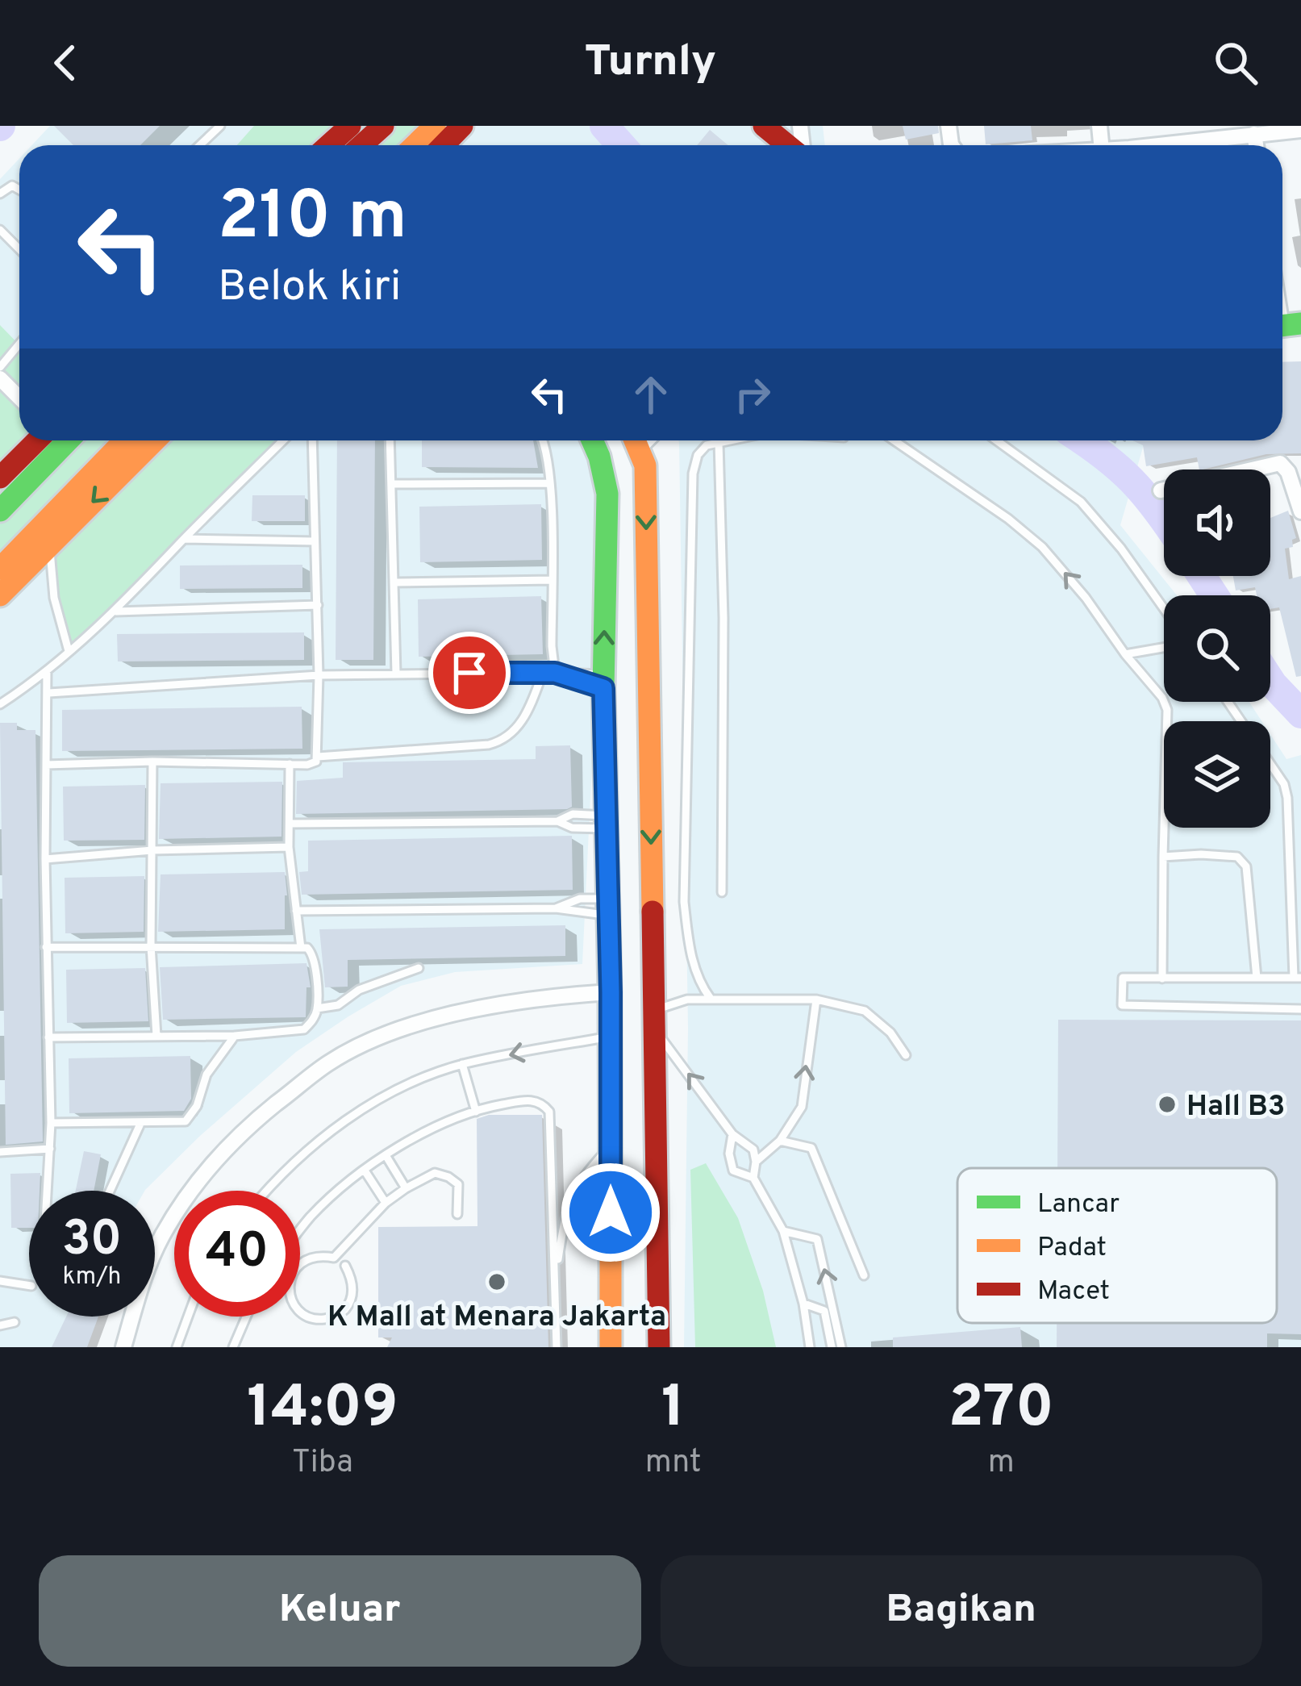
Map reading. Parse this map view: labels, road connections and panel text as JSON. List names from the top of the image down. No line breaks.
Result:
{"places":["Hall B3","K Mall at Menara Jakarta"],"legend":["Lancar","Padat","Macet"],"page":{"header":"Turnly","turn":["210 m","Belok kiri"],"speed":"30 km/h","limit":"40","eta":["14:09","Tiba","1","mnt","270","m"],"buttons":["Keluar","Bagikan"]}}
